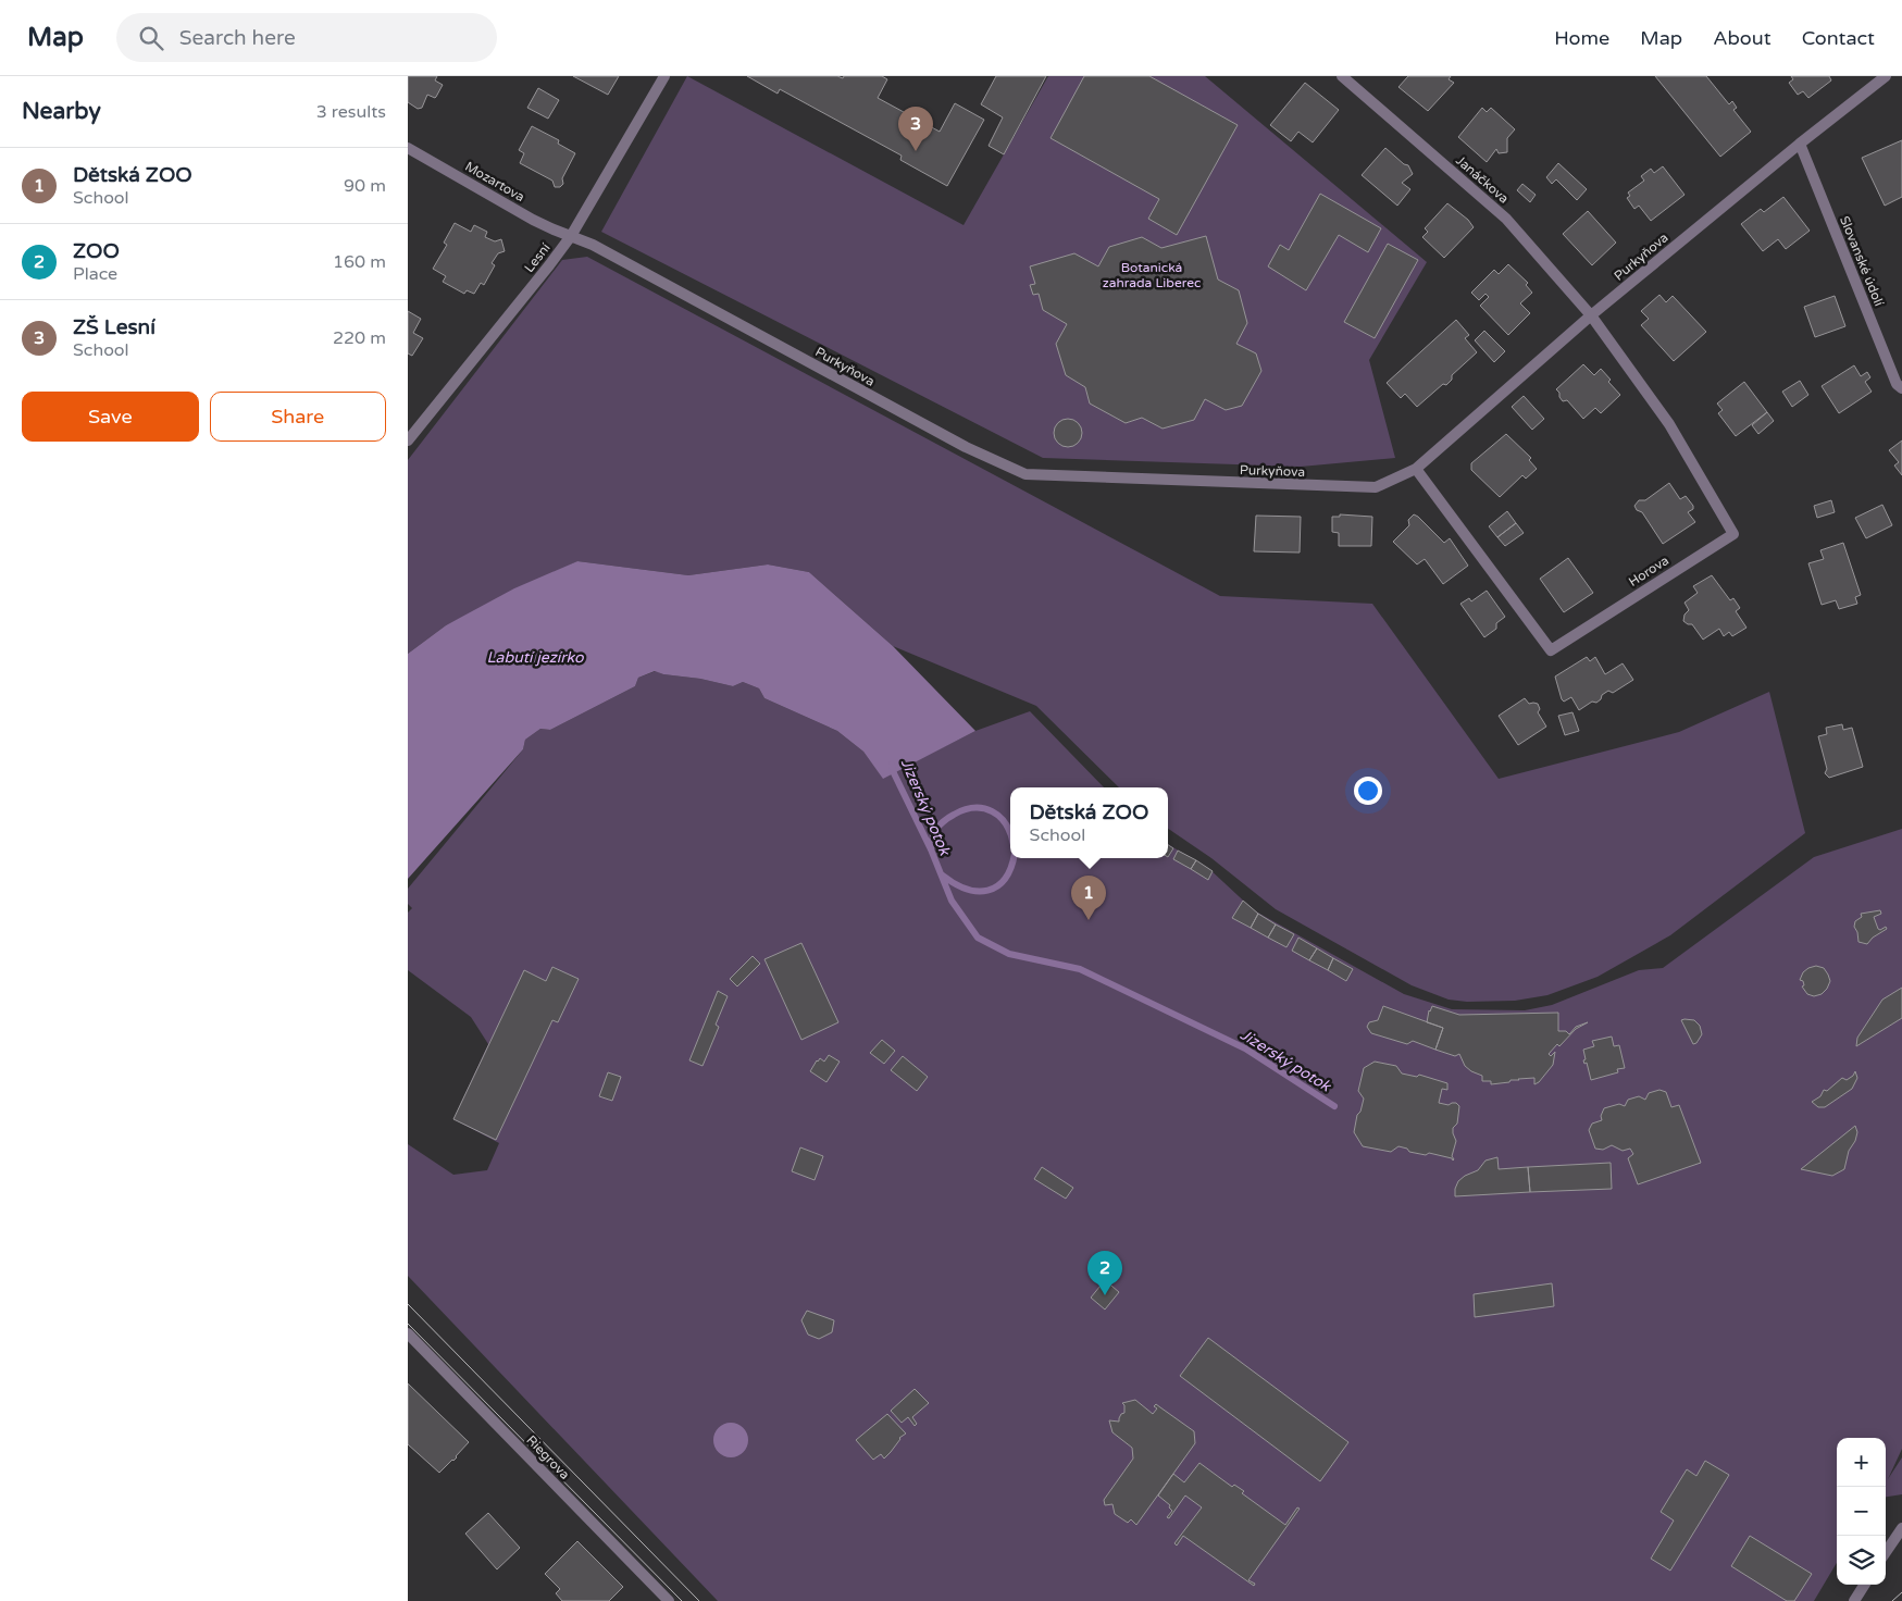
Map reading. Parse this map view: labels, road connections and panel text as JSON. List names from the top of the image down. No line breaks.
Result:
{"streets":{"street":["Janáčkova","Mozartova","Purkyňova","Lesní","Slovanské údolí","Horova","Riegrova"]},"crossings":[["Janáčkova","Purkyňova"],["Janáčkova","Horova"],["Mozartova","Purkyňova"],["Mozartova","Lesní"],["Purkyňova","Lesní"],["Purkyňova","Slovanské údolí"],["Purkyňova","Horova"]],"water":["Labutí jezírko","Jizerský potok"],"parks":["Botanická zahrada Liberec"],"page":{"header":"Map","search":"Search here","nav":["Home","Map","About","Contact"],"heading":["Nearby","3 results"],"pins":["3","1","2"],"list":[{"mark":"1","name":"Dětská ZOO","note":"School","value":"90 m"},{"mark":"2","name":"ZOO","note":"Place","value":"160 m"},{"mark":"3","name":"ZŠ Lesní","note":"School","value":"220 m"}],"buttons":["Save","Share"],"popup":["Dětská ZOO","School"],"map_buttons":["+","−"]}}
